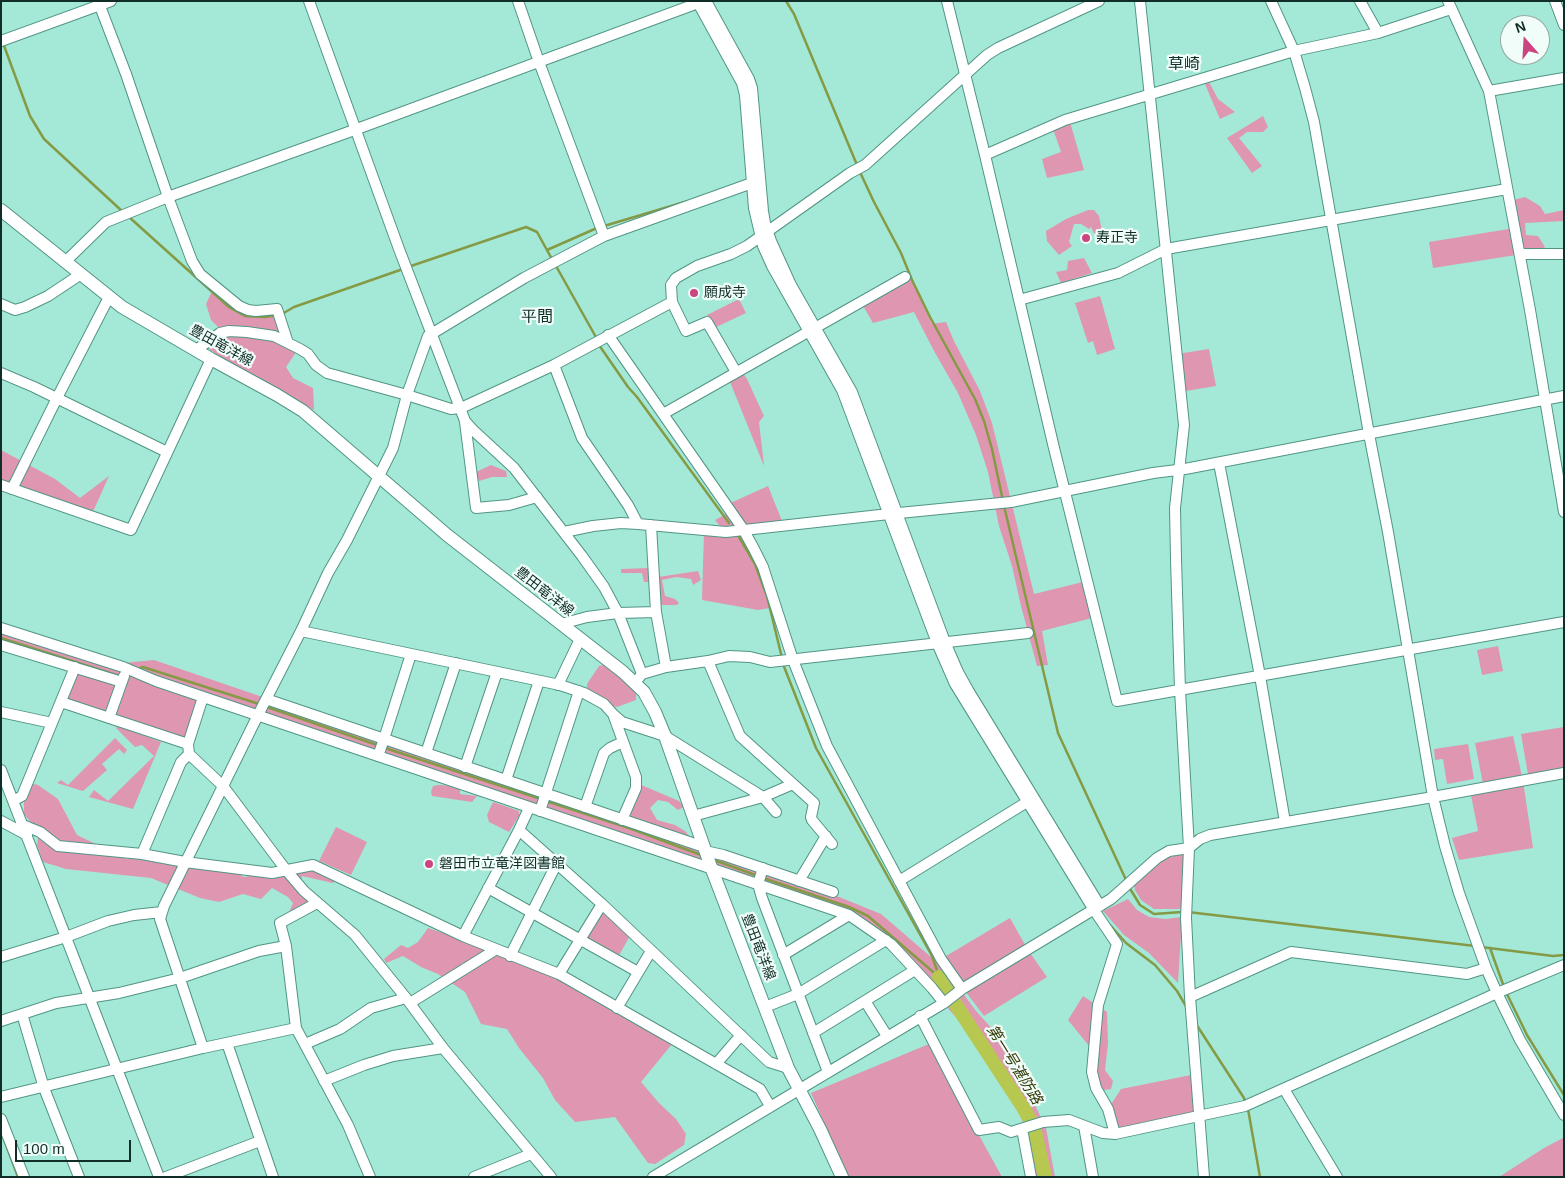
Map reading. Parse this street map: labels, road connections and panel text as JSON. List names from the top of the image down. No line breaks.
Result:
{"streets":{"main road":["豊田竜洋線"]},"districts":["草崎","平間"],"water":["第一号湛防路"],"places":["寿正寺","願成寺","磐田市立竜洋図書館"],"scale_bar":"100 m","north":"top"}
